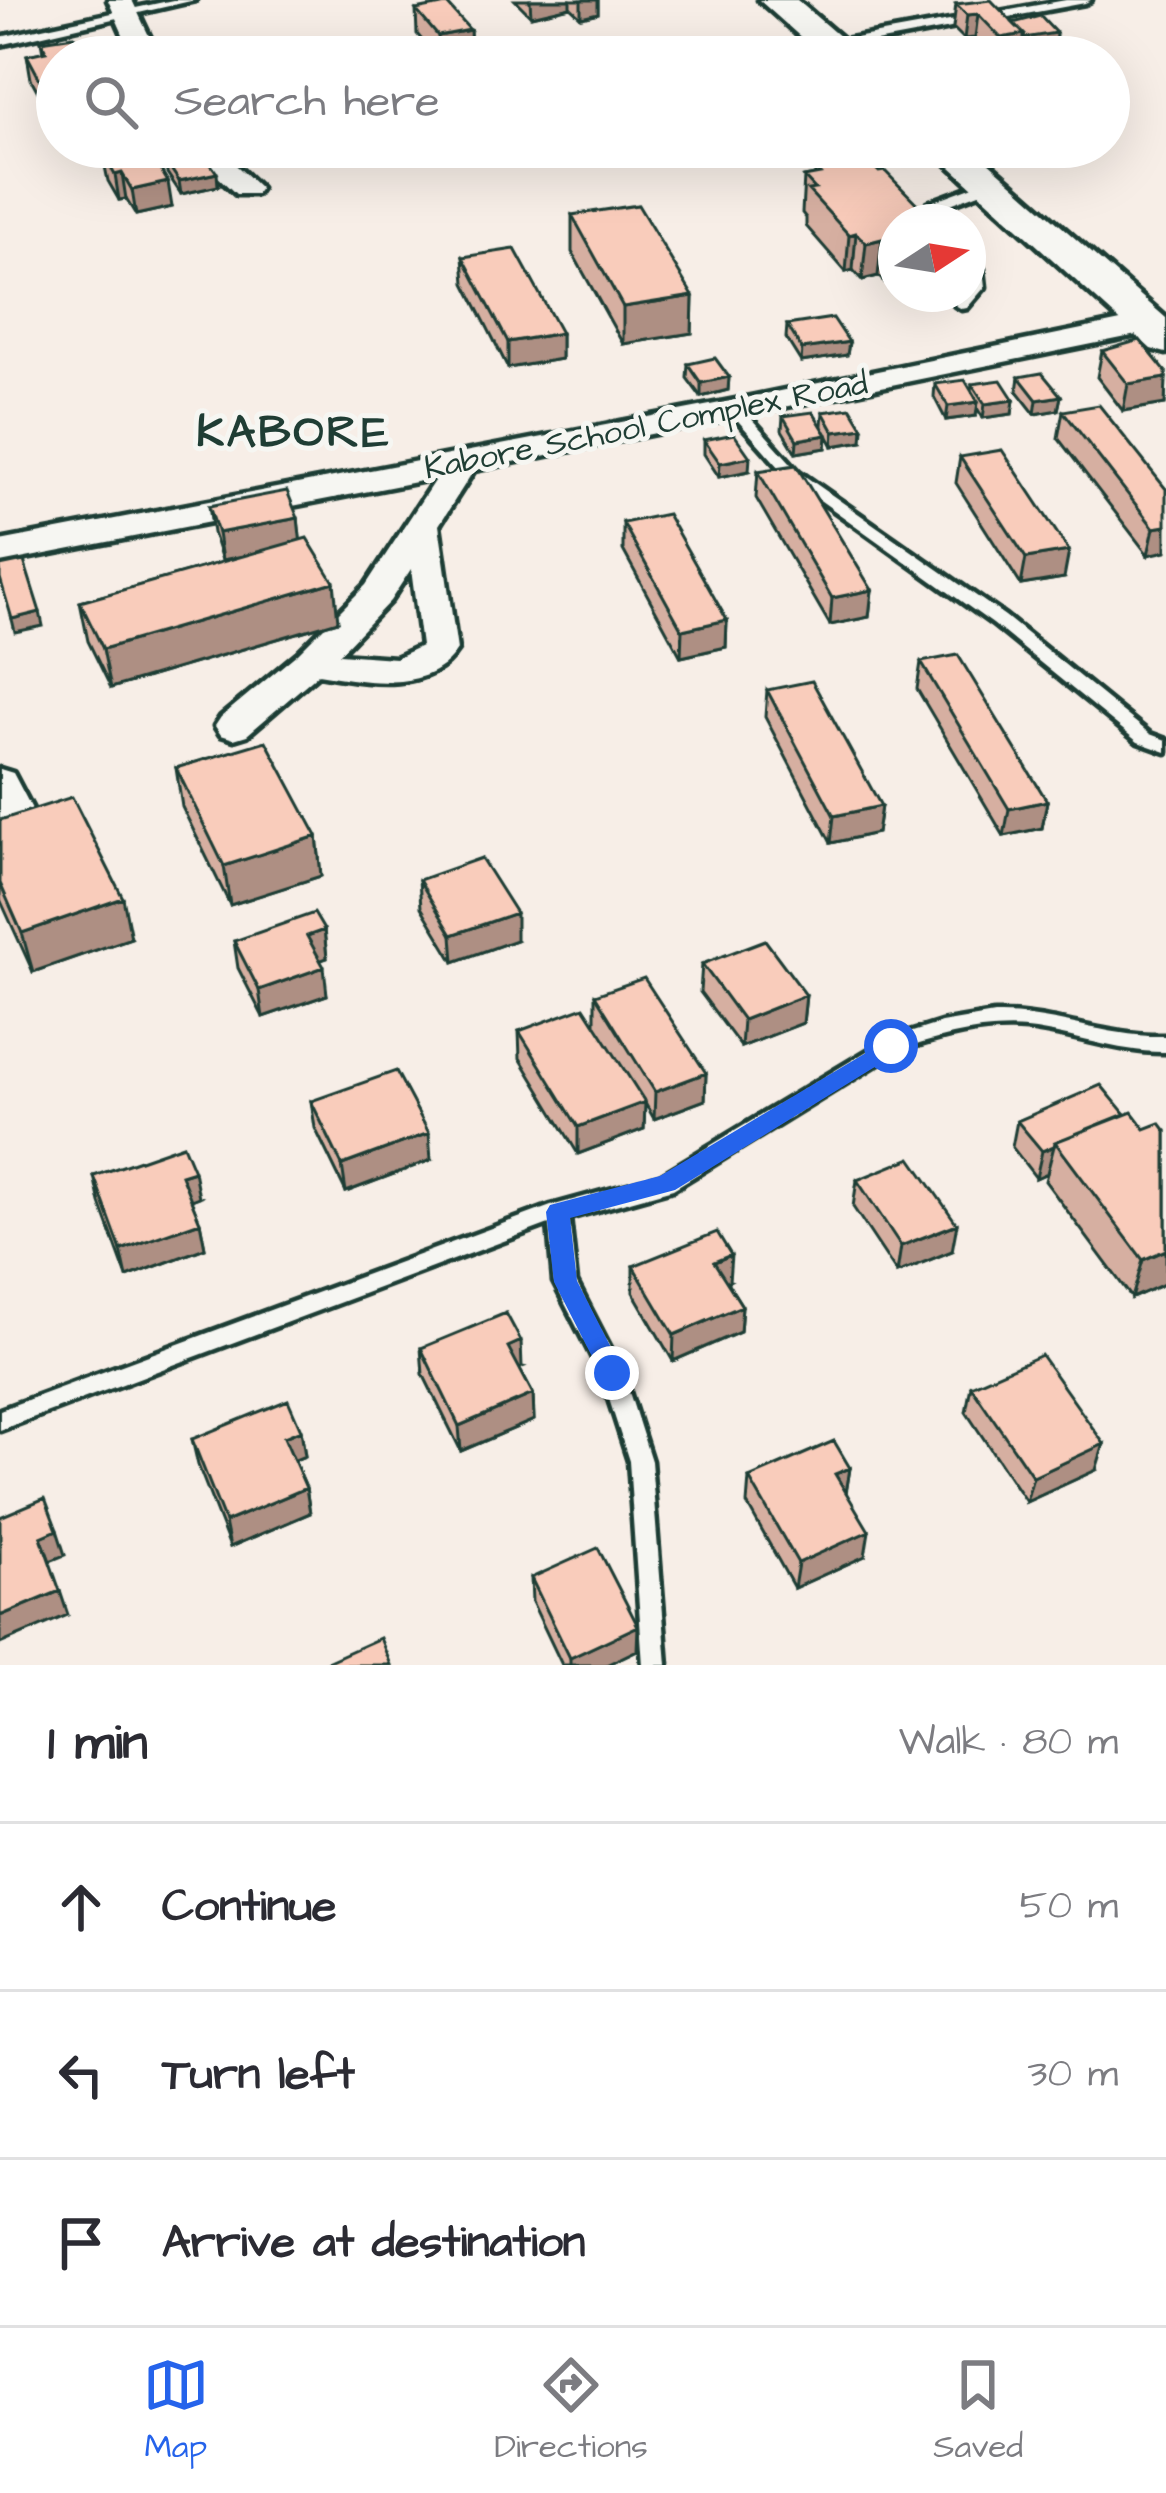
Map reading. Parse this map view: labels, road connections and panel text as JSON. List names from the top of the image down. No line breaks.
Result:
{"streets":{"street":["Kabore School Complex Road"]},"districts":["KABORE"],"north":"right","page":{"search":"Search here","heading":["1 min","Walk · 80 m"],"list":[["Continue","50 m"],["Turn left","30 m"],"Arrive at destination"],"nav":["Map","Directions","Saved"]}}
